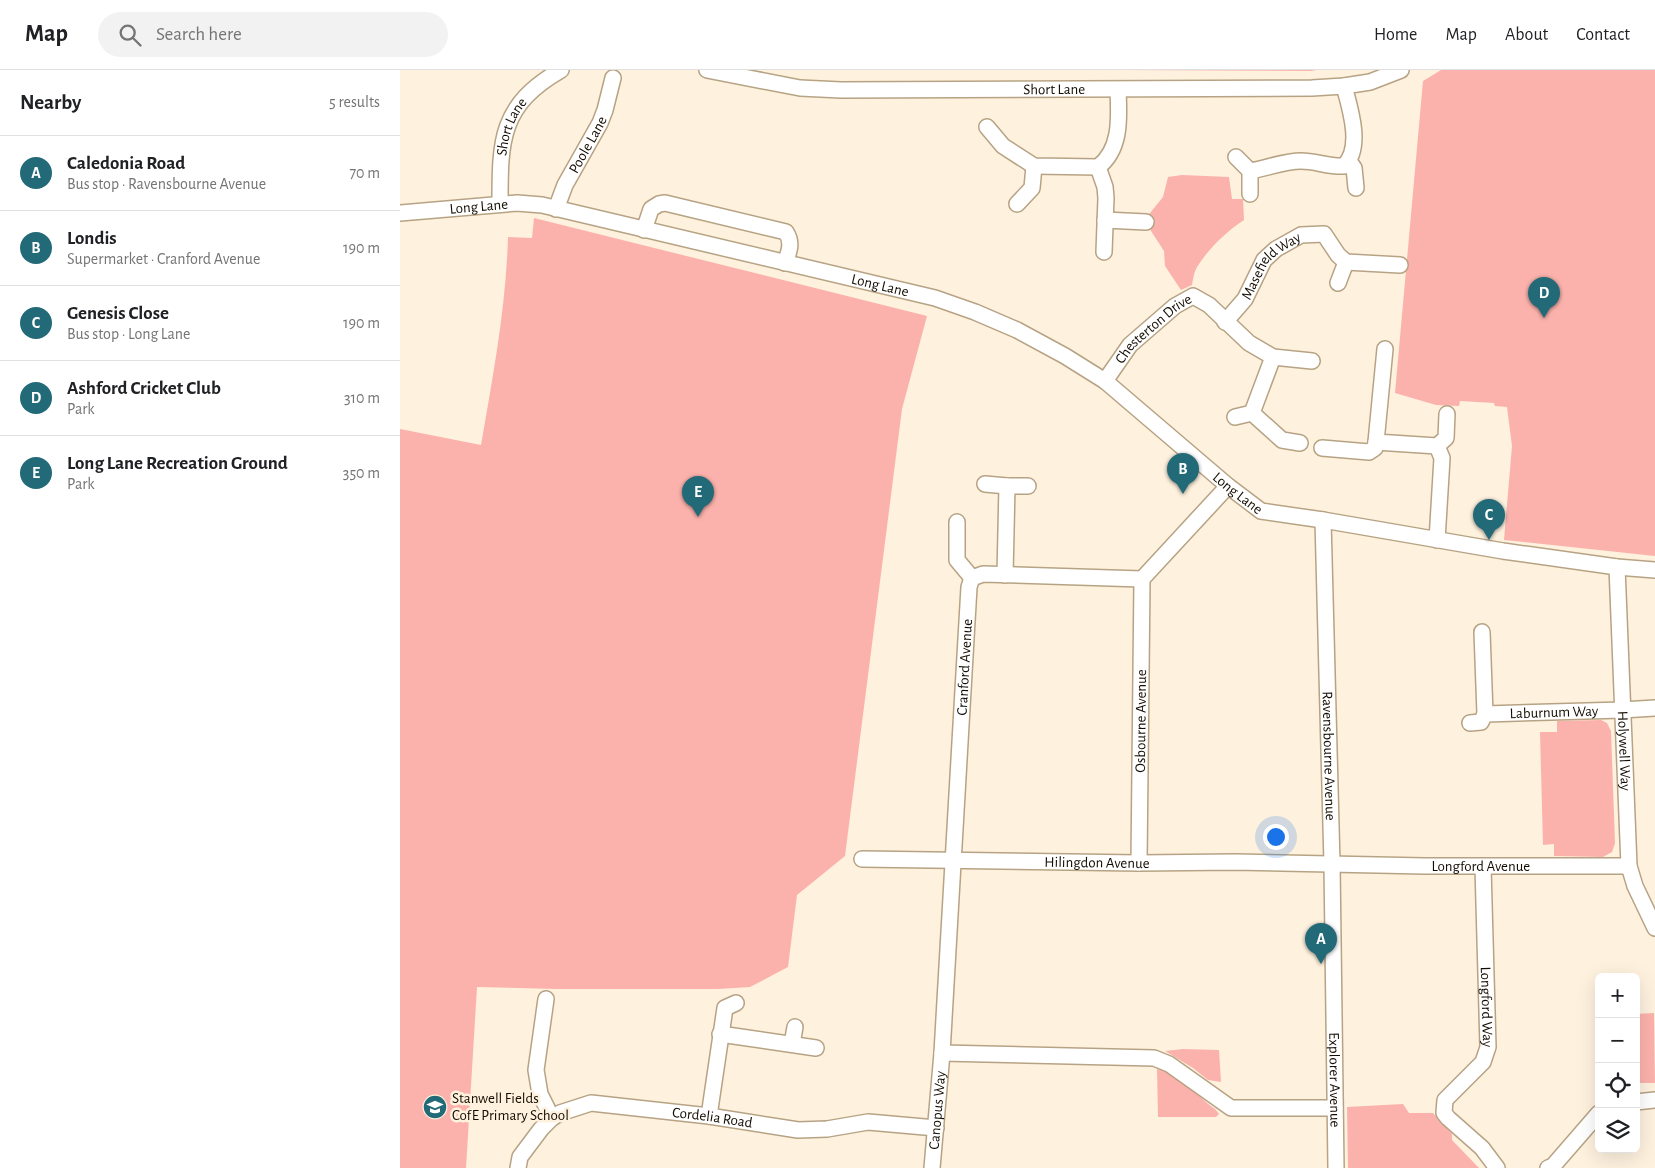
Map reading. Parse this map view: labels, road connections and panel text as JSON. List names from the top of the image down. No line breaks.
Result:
{"streets":{"street":["Short Lane","Poole Lane","Long Lane","Masefield Way","Chesterton Drive","Cranford Avenue","Laburnum Way","Osbourne Avenue","Holywell Way","Ravensbourne Avenue","Hilingdon Avenue","Longford Avenue","Longford Way","Explorer Avenue","Canopus Way","Cordelia Road"]},"crossings":[["Short Lane","Long Lane"],["Poole Lane","Long Lane"],["Long Lane","Chesterton Drive"],["Long Lane","Holywell Way"],["Long Lane","Ravensbourne Avenue"],["Masefield Way","Chesterton Drive"],["Cranford Avenue","Hilingdon Avenue"],["Cranford Avenue","Canopus Way"],["Laburnum Way","Holywell Way"],["Osbourne Avenue","Hilingdon Avenue"],["Holywell Way","Longford Avenue"],["Ravensbourne Avenue","Hilingdon Avenue"],["Ravensbourne Avenue","Longford Avenue"],["Ravensbourne Avenue","Explorer Avenue"],["Hilingdon Avenue","Longford Avenue"],["Longford Avenue","Longford Way"],["Canopus Way","Cordelia Road"]],"places":{"school or university":["Stanwell Fields CofE Primary School"]},"page":{"header":"Map","search":"Search here","nav":["Home","Map","About","Contact"],"heading":["Nearby","5 results"],"list":[{"mark":"A","name":"Caledonia Road","note":"Bus stop · Ravensbourne Avenue","value":"70 m"},{"mark":"B","name":"Londis","note":"Supermarket · Cranford Avenue","value":"190 m"},{"mark":"C","name":"Genesis Close","note":"Bus stop · Long Lane","value":"190 m"},{"mark":"D","name":"Ashford Cricket Club","note":"Park","value":"310 m"},{"mark":"E","name":"Long Lane Recreation Ground","note":"Park","value":"350 m"}],"pins":["D","B","E","C","A"],"map_buttons":["+","−"]}}
